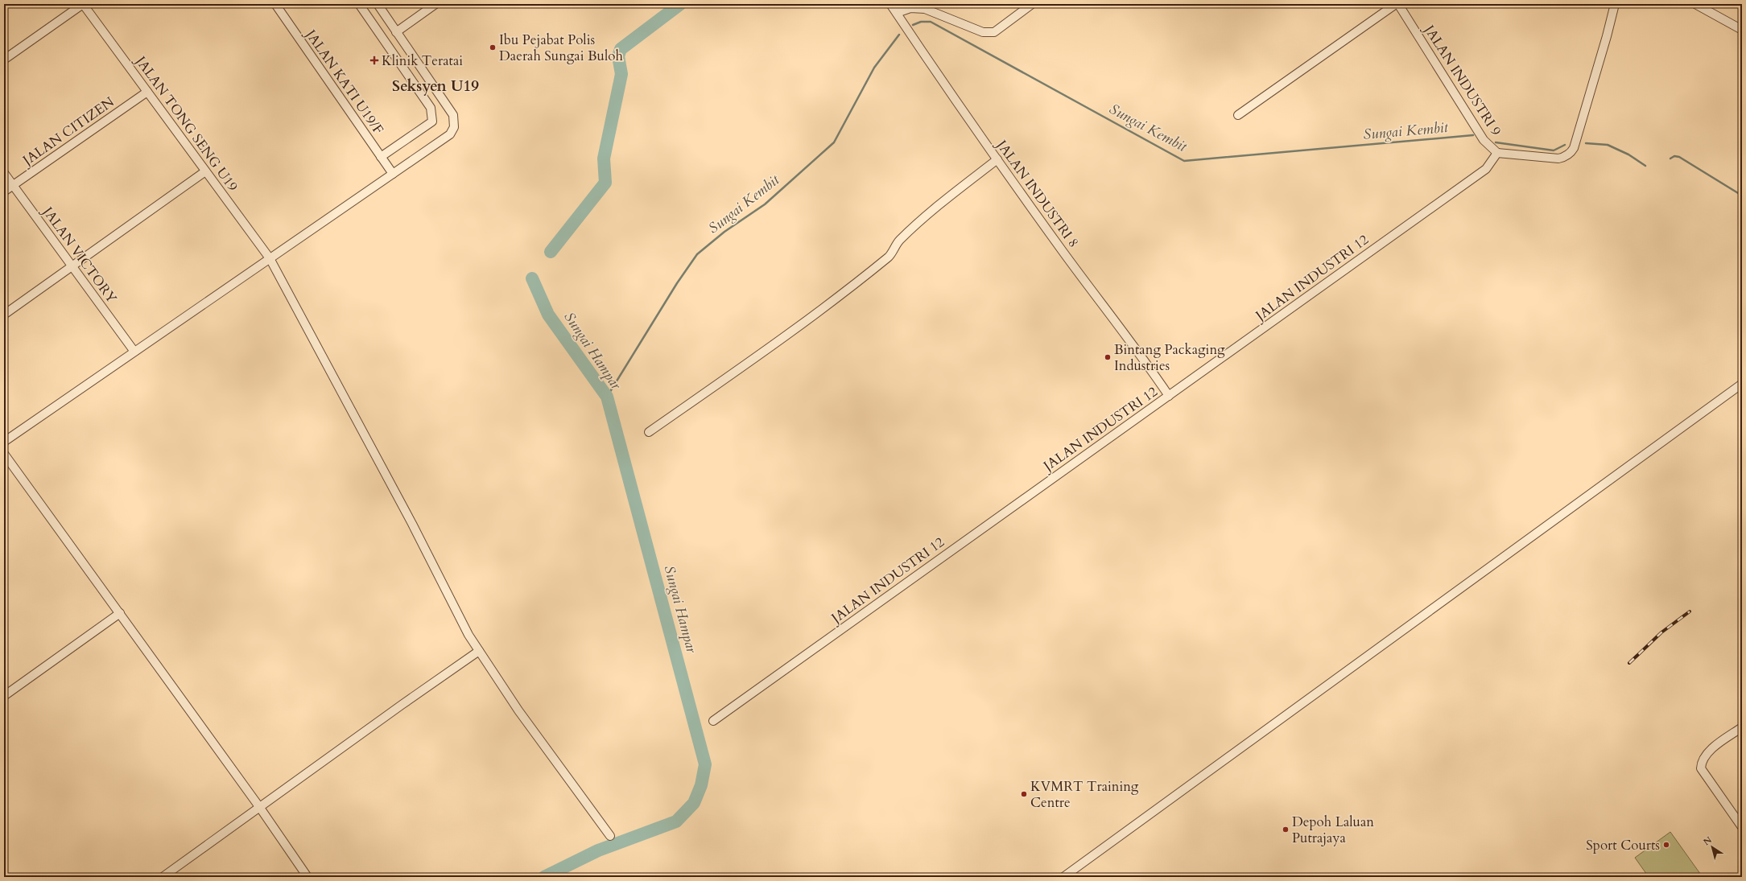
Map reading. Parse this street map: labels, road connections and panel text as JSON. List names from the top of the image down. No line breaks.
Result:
{"streets":{"street":["JALAN INDUSTRI 9","JALAN KATI U19/F","JALAN TONG SENG U19","JALAN CITIZEN","JALAN INDUSTRI 8","JALAN VICTORY","JALAN INDUSTRI 12"]},"crossings":[["JALAN INDUSTRI 9","JALAN INDUSTRI 12"],["JALAN TONG SENG U19","JALAN CITIZEN"],["JALAN CITIZEN","JALAN VICTORY"],["JALAN INDUSTRI 8","JALAN INDUSTRI 12"]],"districts":["Seksyen U19"],"water":["Sungai Kembit","Sungai Hampar"],"places":{"other":["Ibu Pejabat Polis Daerah Sungai Buloh","Bintang Packaging Industries","KVMRT Training Centre","Depoh Laluan Putrajaya","Sport Courts"],"health":["Klinik Teratai"]},"north":"top left"}
